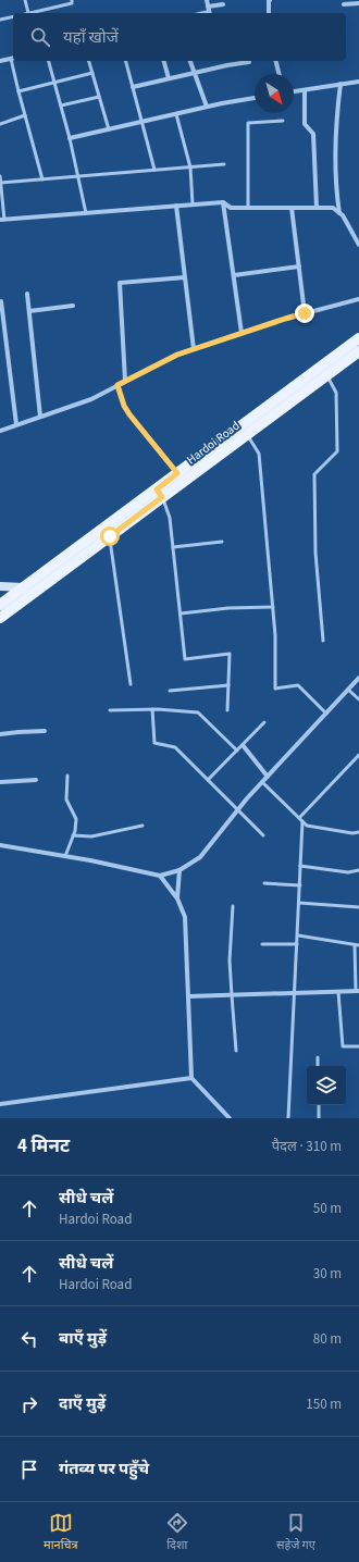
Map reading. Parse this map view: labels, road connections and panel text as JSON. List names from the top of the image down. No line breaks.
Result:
{"streets":{"main road":["Hardoi Road"]},"north":"bottom right","page":{"search":"यहाँ खोजें","heading":["4 मिनट","पैदल · 310 m"],"list":[["सीधे चलें","Hardoi Road","50 m"],["सीधे चलें","Hardoi Road","30 m"],["बाएँ मुड़ें","80 m"],["दाएँ मुड़ें","150 m"],"गंतव्य पर पहुँचे"],"nav":["मानचित्र","दिशा","सहेजे गए"]}}
